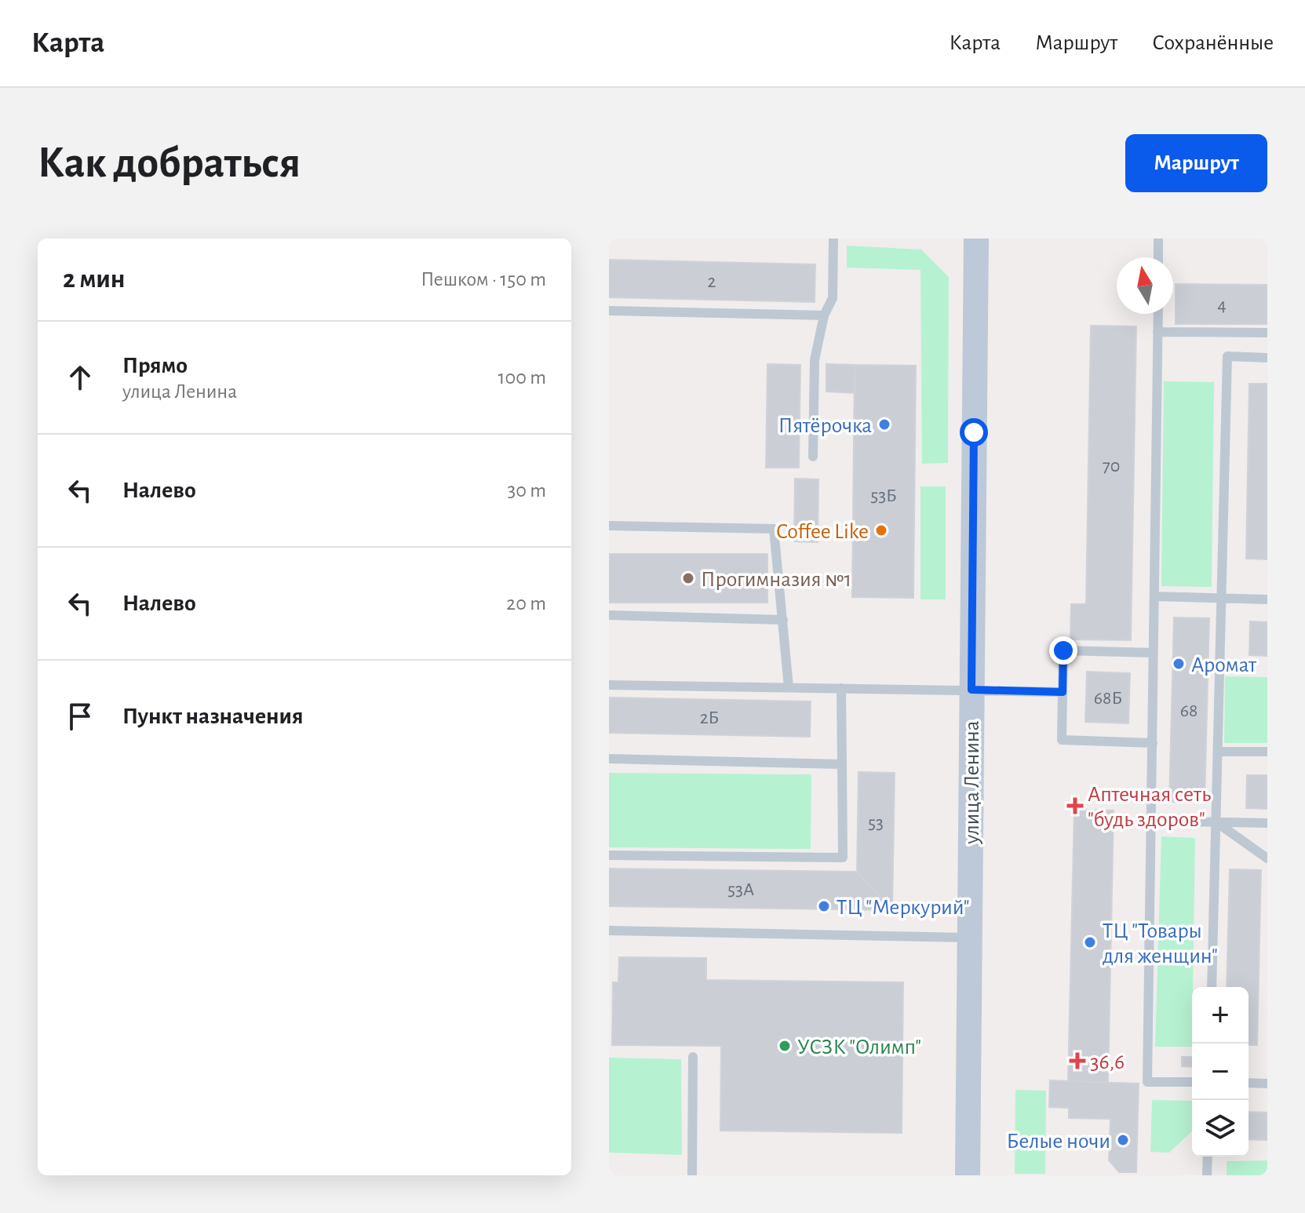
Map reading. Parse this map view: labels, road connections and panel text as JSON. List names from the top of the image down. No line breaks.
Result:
{"streets":{"main road":["улица Ленина"]},"places":{"other":["Пятёрочка","Coffee Like","Прогимназия №1","Аромат","ТЦ \"Меркурий\"","ТЦ \"Товары для женщин\"","УСЗК \"Олимп\"","Белые ночи"],"health":["Аптечная сеть \"будь здоров\"","36,6"]},"house_numbers":["2","4","70","53Б","68Б","68","2Б","53","53А"],"north":"top","page":{"header":"Карта","nav":["Карта","Маршрут","Сохранённые"],"buttons":"Маршрут","title":"Как добраться","heading":["2 мин","Пешком · 150 m"],"list":[["Прямо","улица Ленина","100 m"],["Налево","30 m"],["Налево","20 m"],"Пункт назначения"],"map_buttons":["+","−"]}}
